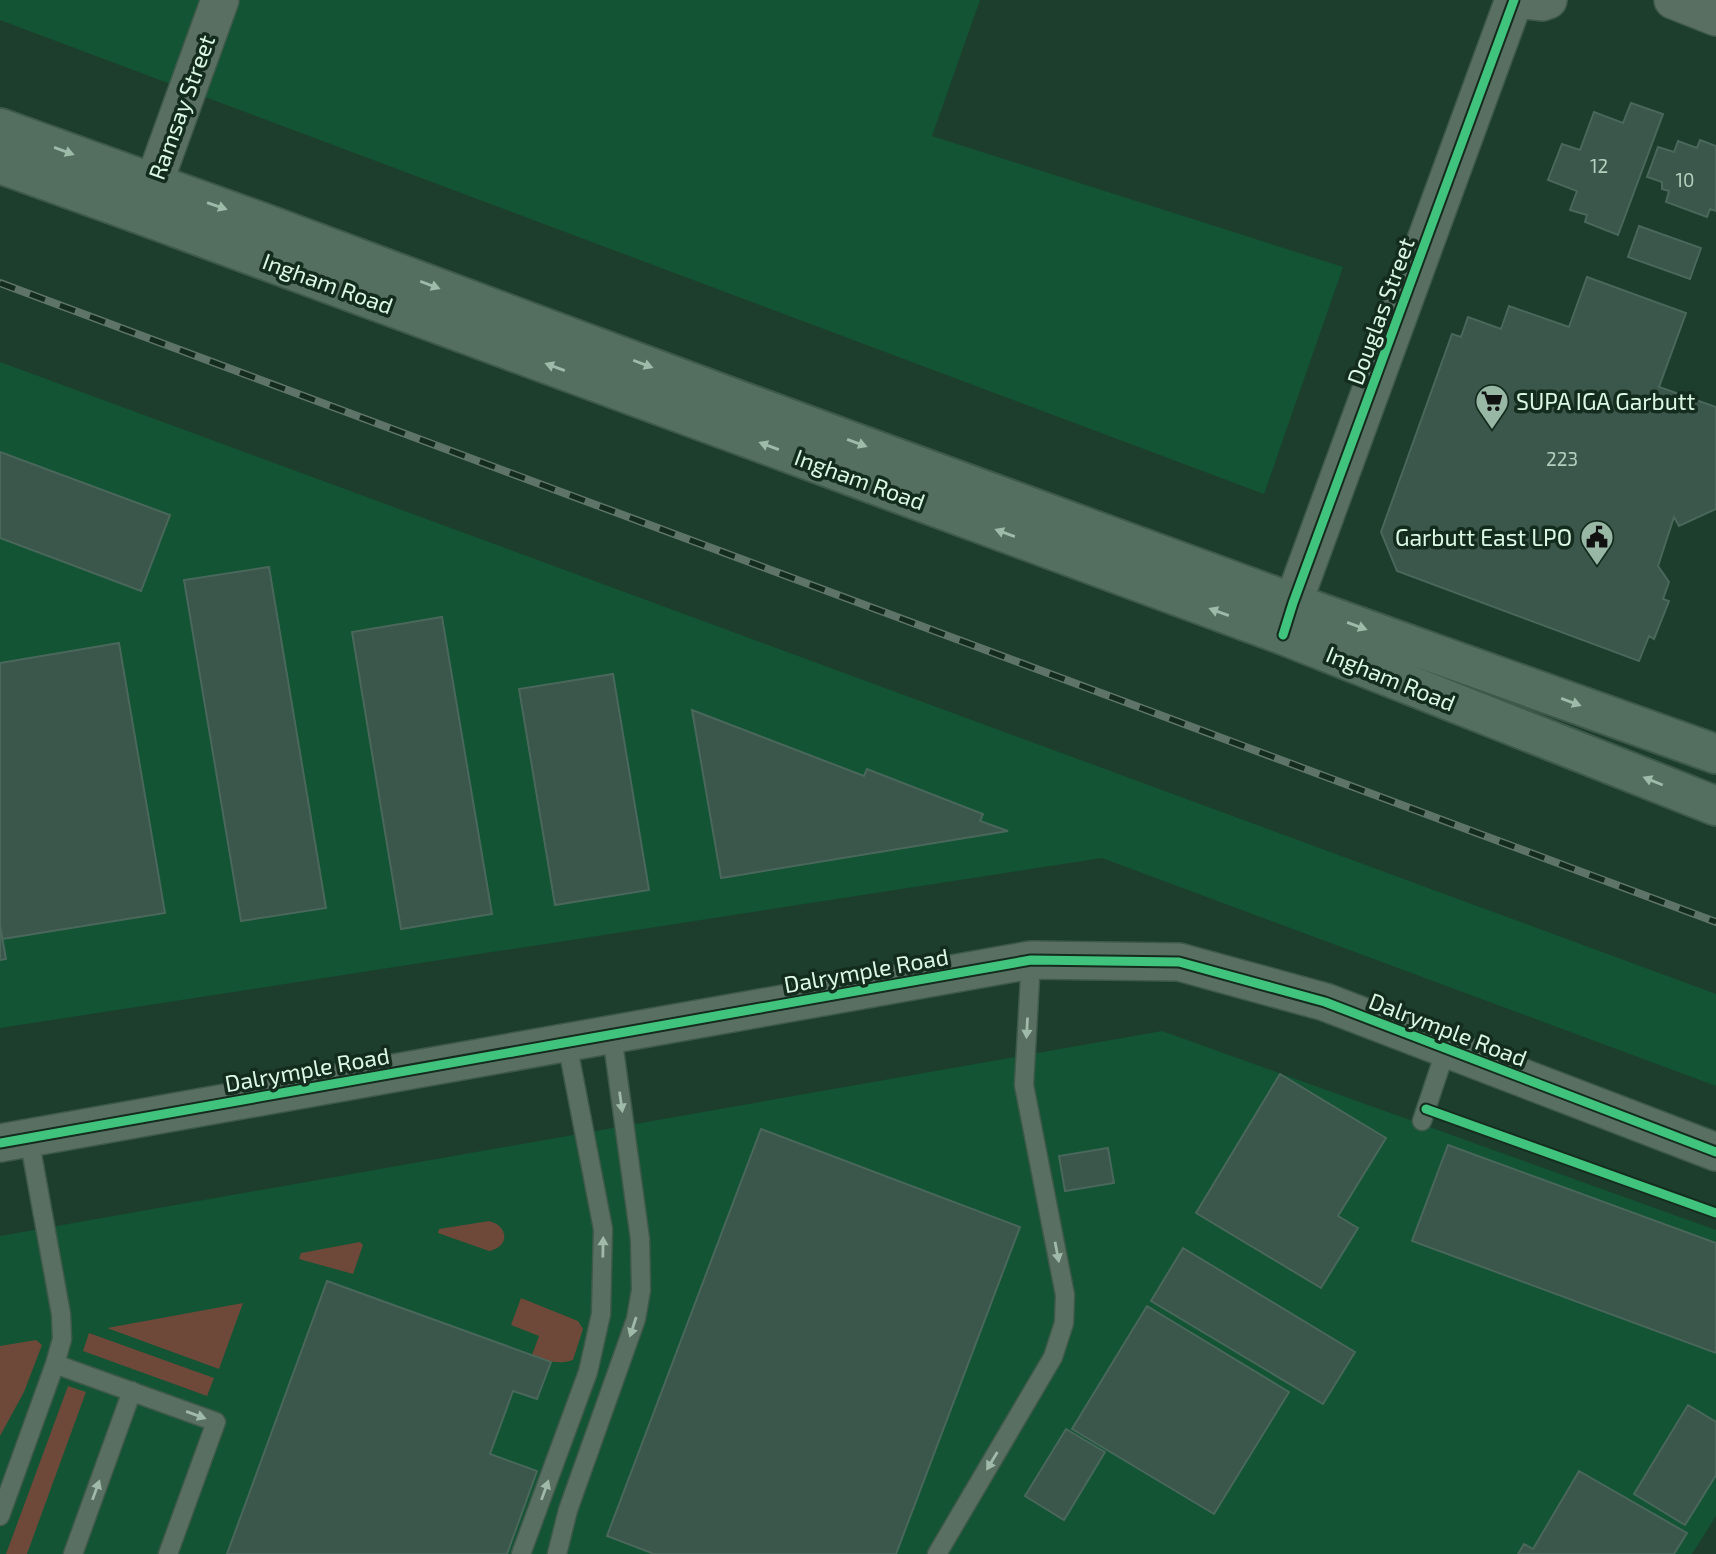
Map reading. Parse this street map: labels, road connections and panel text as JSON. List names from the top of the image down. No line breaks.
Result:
{"streets":{"main road":["Ingham Road"],"street":["Ramsay Street","Douglas Street","Dalrymple Road"]},"crossings":[["Ramsay Street","Ingham Road"],["Ingham Road","Douglas Street"]],"places":{"supermarket":["SUPA IGA Garbutt"],"public building":["Garbutt East LPO"]},"house_numbers":["12","10","223"]}
